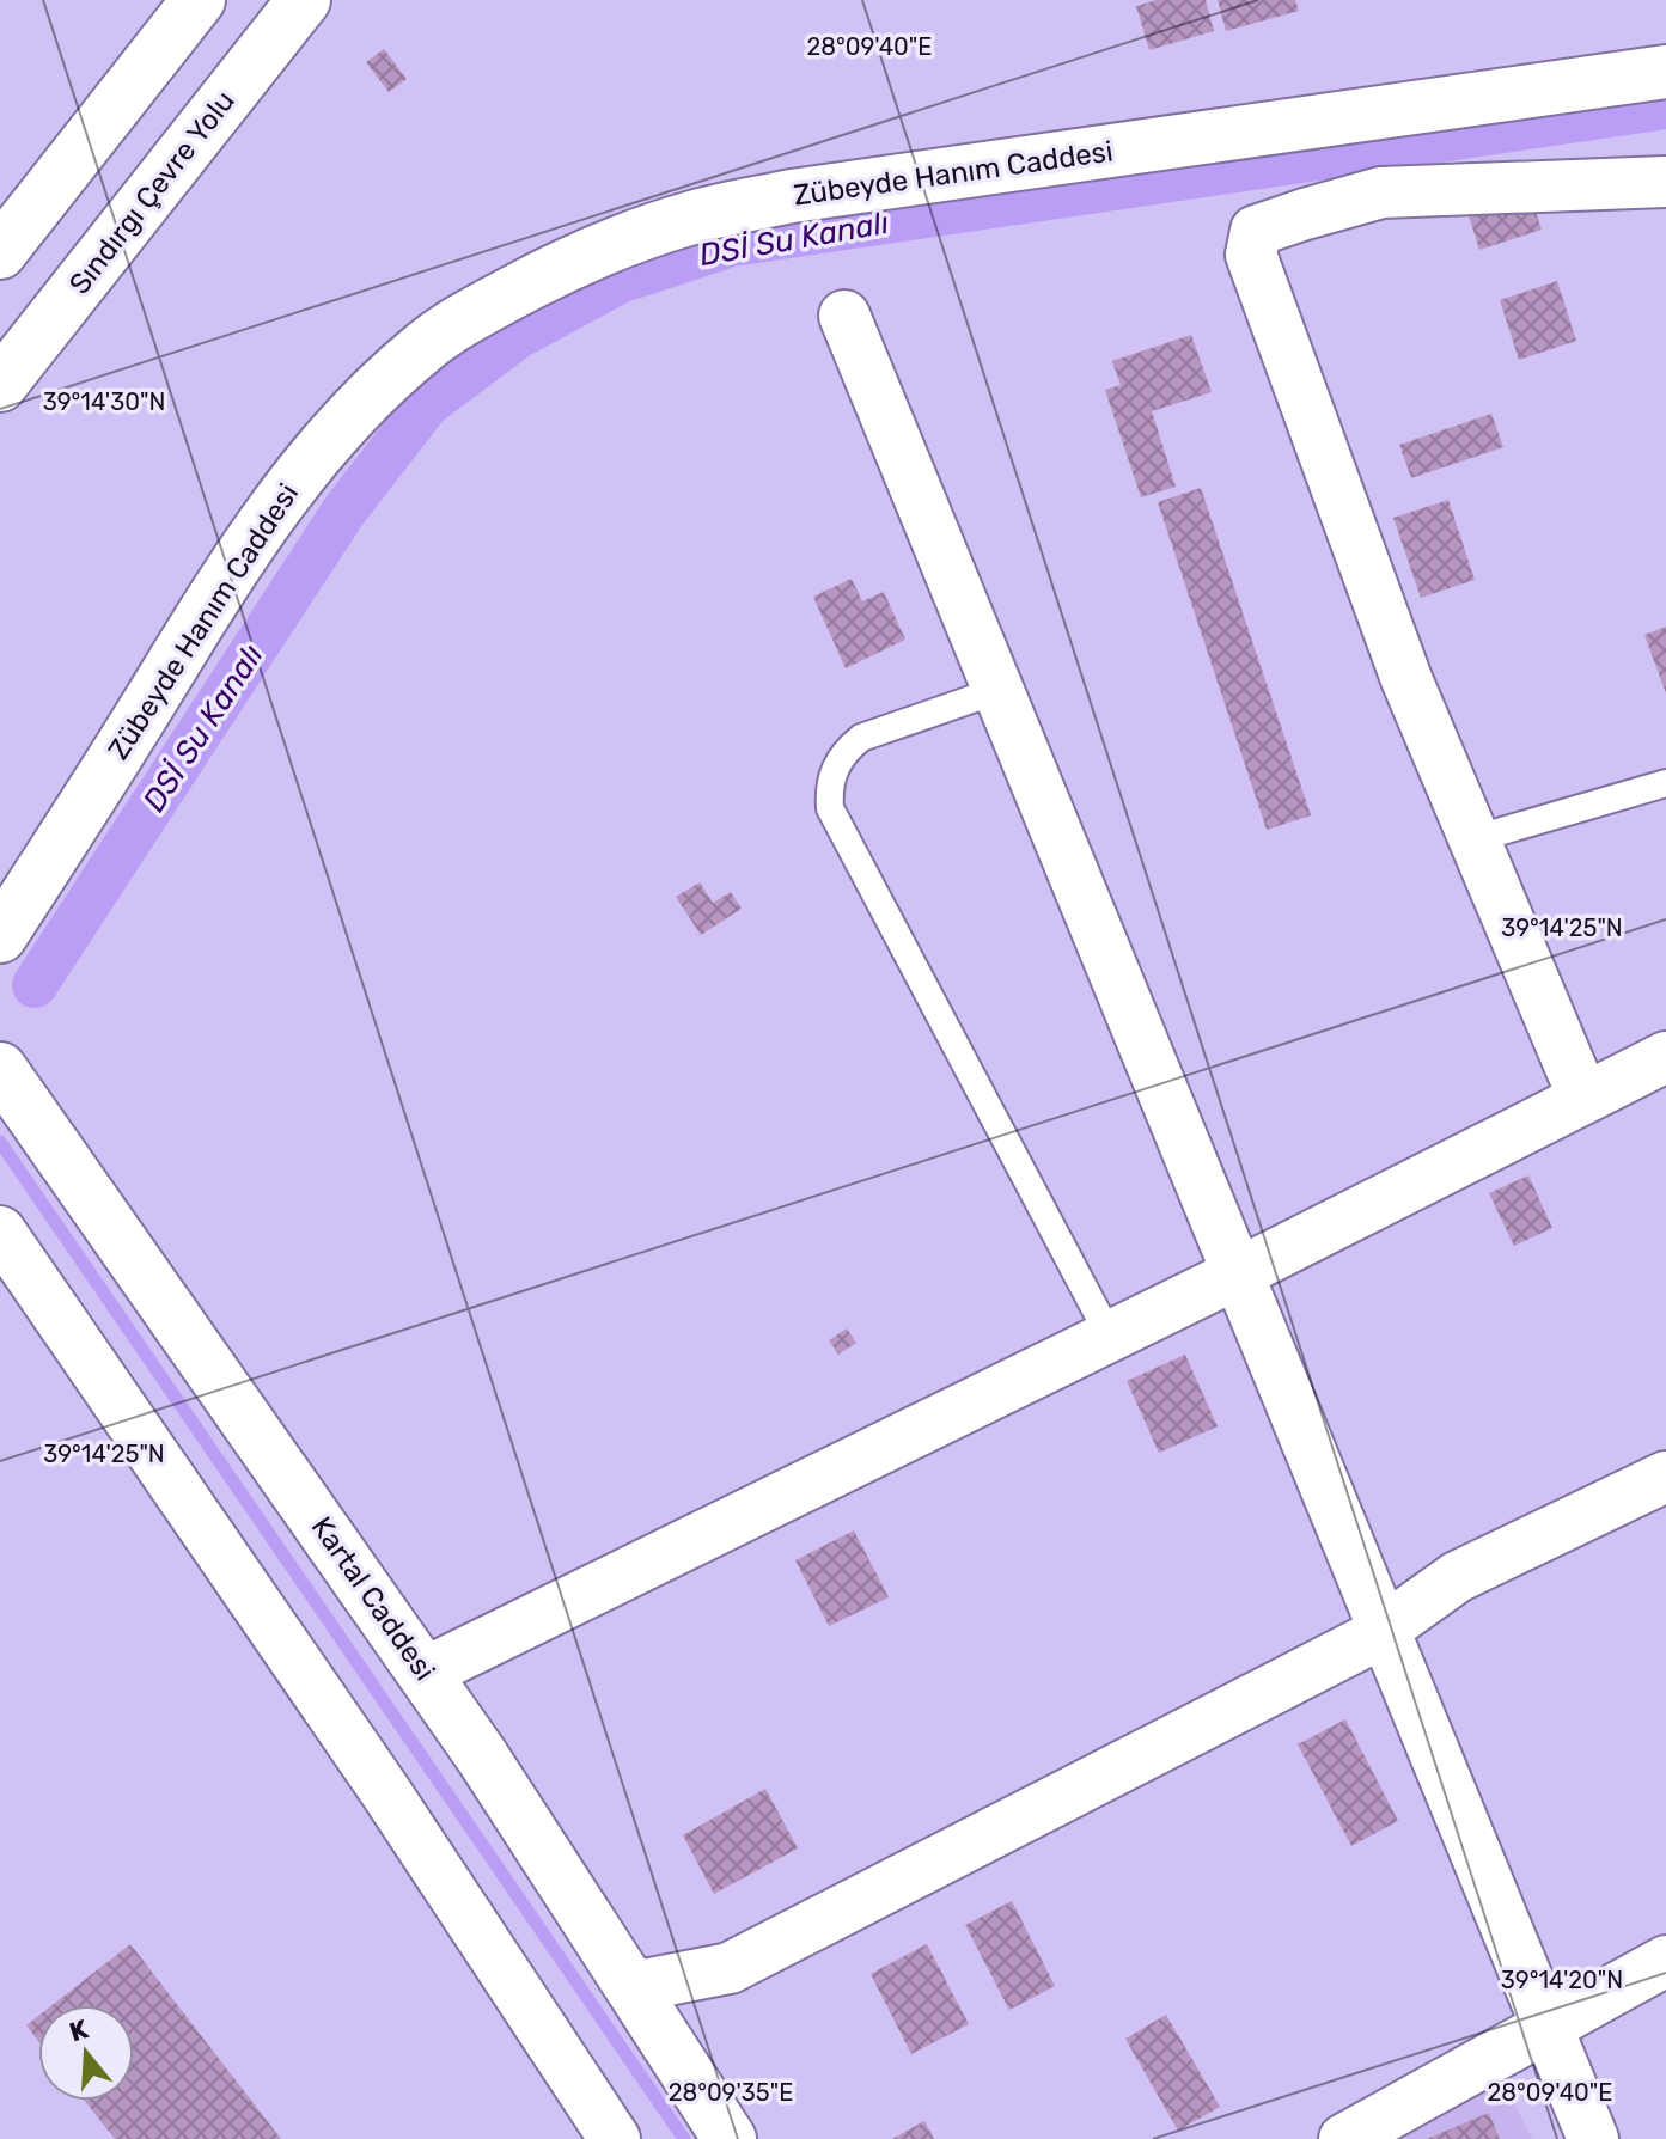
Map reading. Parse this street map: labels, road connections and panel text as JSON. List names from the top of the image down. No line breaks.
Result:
{"streets":{"street":["Zübeyde Hanım Caddesi","Sındırgı Çevre Yolu","Kartal Caddesi"]},"water":["DSİ Su Kanalı"],"north":"top","coordinates":["28°09'40\"E","39°14'30\"N","39°14'25\"N","39°14'20\"N","28°09'35\"E"]}
